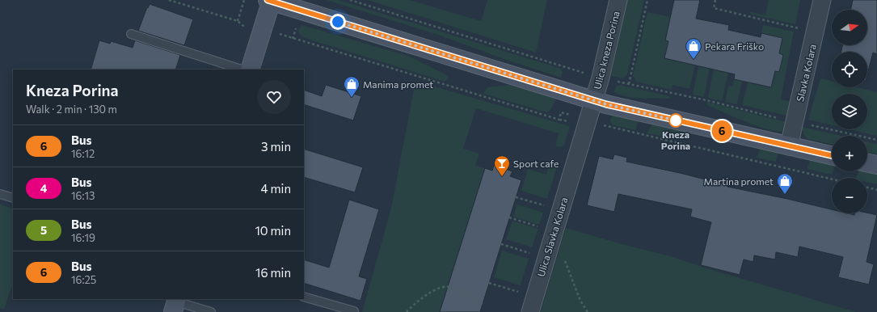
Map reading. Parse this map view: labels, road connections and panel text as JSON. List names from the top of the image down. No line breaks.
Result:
{"streets":{"street":["Ulica kneza Porina","Slavka Kolara","Ulica Slavka Kolara"]},"places":{"shop":["Pekara Friško","Manima promet","Martina promet"],"other":["Kneza Porina"],"bar":["Sport cafe"]},"lines":["bus line 6"],"north":"right","page":{"on_map":"6","map_buttons":["+","−"],"heading":["Kneza Porina","Walk · 2 min · 130 m"],"list":[{"mark":"6","name":"Bus","note":"16:12","value":"3 min"},{"mark":"4","name":"Bus","note":"16:13","value":"4 min"},{"mark":"5","name":"Bus","note":"16:19","value":"10 min"},{"mark":"6","name":"Bus","note":"16:25","value":"16 min"}]}}
